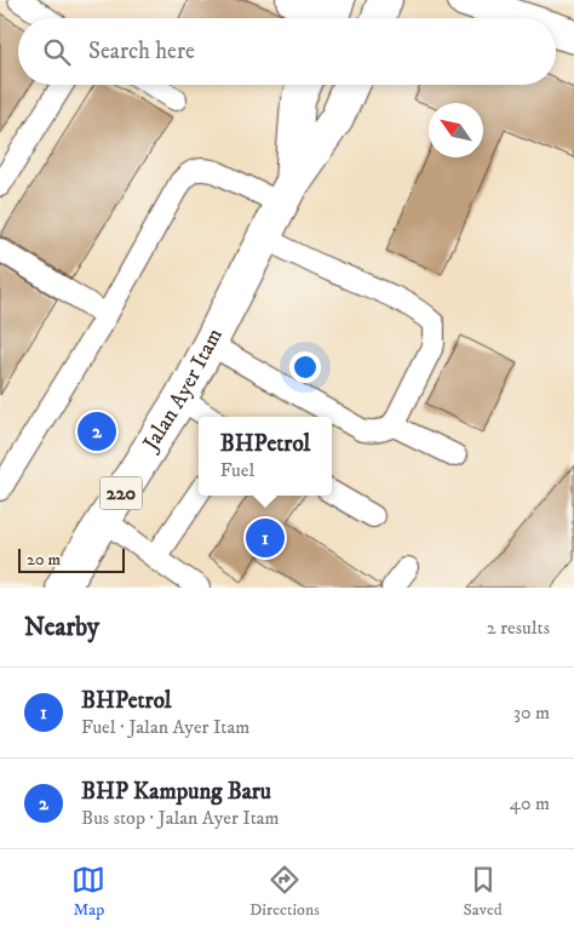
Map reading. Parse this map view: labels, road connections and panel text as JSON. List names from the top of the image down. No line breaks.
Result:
{"streets":{"main road":["Jalan Ayer Itam","220"]},"scale_bar":"20 m","north":"top left","page":{"search":"Search here","pins":["2","1"],"popup":["BHPetrol","Fuel"],"scale":"20 m","heading":["Nearby","2 results"],"list":[{"mark":"1","name":"BHPetrol","note":"Fuel · Jalan Ayer Itam","value":"30 m"},{"mark":"2","name":"BHP Kampung Baru","note":"Bus stop · Jalan Ayer Itam","value":"40 m"}],"nav":["Map","Directions","Saved"]}}
